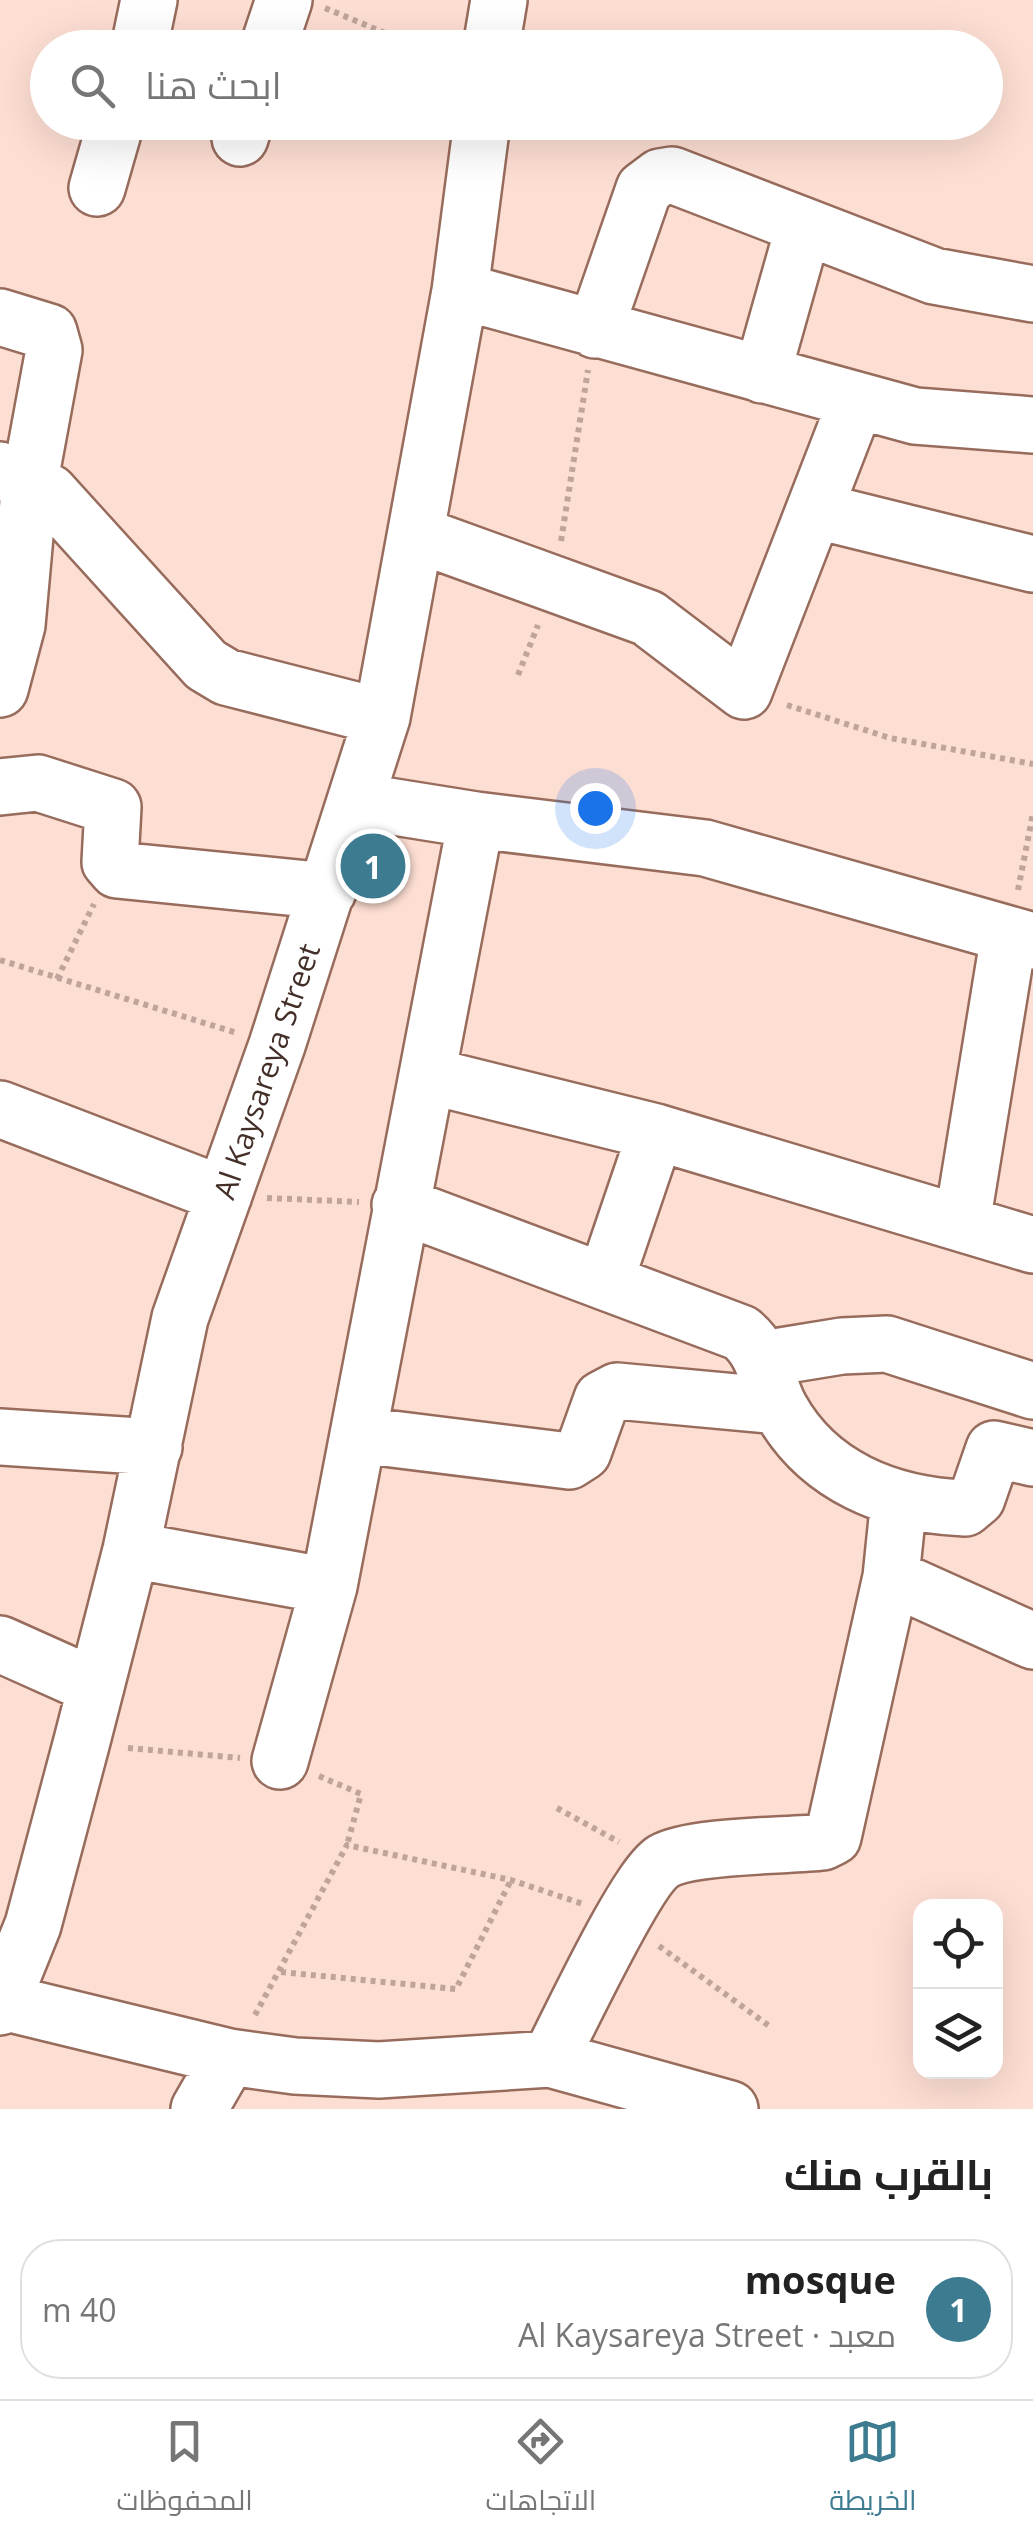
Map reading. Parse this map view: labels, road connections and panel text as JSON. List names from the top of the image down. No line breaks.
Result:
{"streets":{"street":["Al Kaysareya Street"]},"page":{"search":"ابحث هنا","pins":"1","heading":"بالقرب منك","list":[{"mark":"1","name":"mosque","note":"معبد · Al Kaysareya Street","value":"40 m"}],"nav":["الخريطة","الاتجاهات","المحفوظات"]}}
